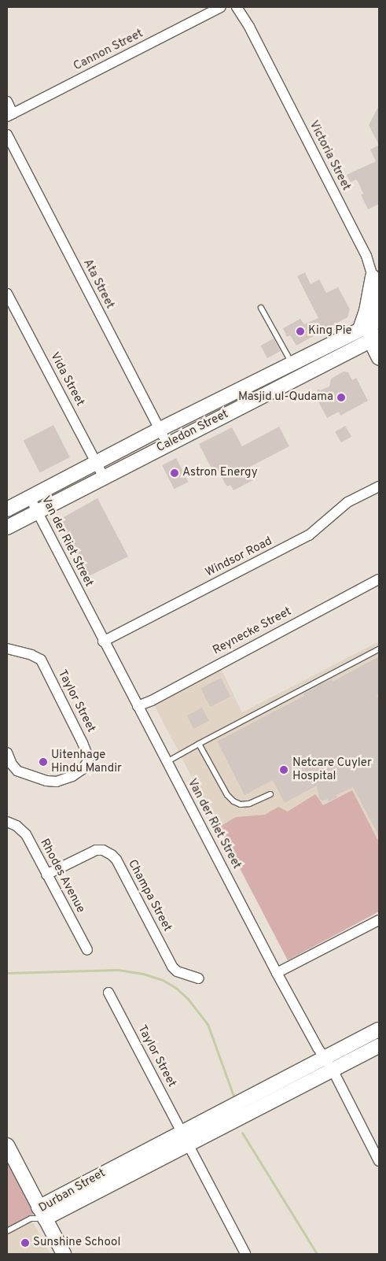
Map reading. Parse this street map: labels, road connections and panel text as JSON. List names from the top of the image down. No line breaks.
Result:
{"streets":{"main road":["Caledon Street","Durban Street"],"street":["Cannon Street","Victoria Street","Ata Street","Vida Street","Van der Riet Street","Windsor Road","Reynecke Street","Taylor Street","Rhodes Avenue","Champa Street"]},"crossings":[["Victoria Street","Caledon Street"],["Ata Street","Caledon Street"],["Vida Street","Caledon Street"],["Caledon Street","Van der Riet Street"],["Van der Riet Street","Windsor Road"],["Van der Riet Street","Reynecke Street"],["Van der Riet Street","Durban Street"],["Taylor Street","Durban Street"],["Rhodes Avenue","Champa Street"]],"places":["King Pie","Masjid ul-Qudama","Astron Energy","Uitenhage Hindu Mandir","Netcare Cuyler Hospital","Sunshine School"]}
